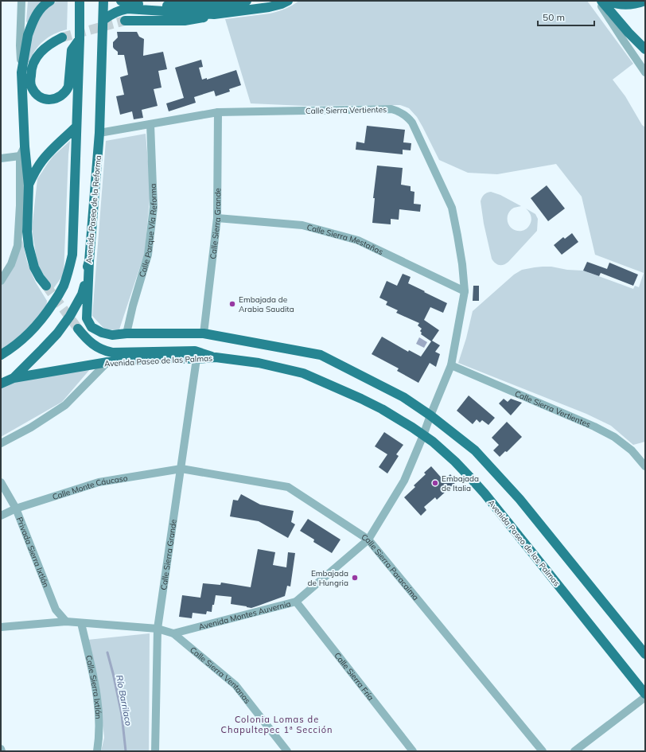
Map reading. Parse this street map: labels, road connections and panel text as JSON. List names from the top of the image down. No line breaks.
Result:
{"streets":{"main road":["Avenida Paseo de la Reforma","Avenida Paseo de las Palmas"],"street":["Calle Sierra Vertientes","Calle Sierra Grande","Calle Parque Vía Reforma","Calle Sierra Mestañas","Calle Monte Cáucaso","Privada Sierra Ixtlán","Calle Sierra Paracaima","Avenida Montes Auvernia","Calle Sierra Ventanas","Calle Sierra Fría","Calle Sierra Ixtlán"]},"crossings":[["Calle Sierra Vertientes","Avenida Paseo de la Reforma"],["Calle Sierra Vertientes","Calle Sierra Grande"],["Calle Sierra Vertientes","Calle Parque Vía Reforma"],["Calle Sierra Vertientes","Calle Sierra Mestañas"],["Calle Sierra Vertientes","Avenida Paseo de las Palmas"],["Calle Sierra Vertientes","Avenida Montes Auvernia"],["Avenida Paseo de la Reforma","Avenida Paseo de las Palmas"],["Calle Sierra Grande","Calle Sierra Mestañas"],["Calle Sierra Grande","Avenida Paseo de las Palmas"],["Calle Sierra Grande","Calle Monte Cáucaso"],["Calle Sierra Grande","Calle Sierra Paracaima"],["Avenida Paseo de las Palmas","Avenida Montes Auvernia"],["Calle Monte Cáucaso","Privada Sierra Ixtlán"],["Calle Monte Cáucaso","Calle Sierra Paracaima"],["Calle Sierra Paracaima","Avenida Montes Auvernia"],["Avenida Montes Auvernia","Calle Sierra Ventanas"],["Avenida Montes Auvernia","Calle Sierra Fría"]],"districts":["Colonia Lomas de Chapultepec 1ª Sección"],"water":["Río Barrilaco"],"places":["Embajada de Arabia Saudita","Embajada de Italia","Embajada de Hungria"],"scale_bar":"50 m"}
